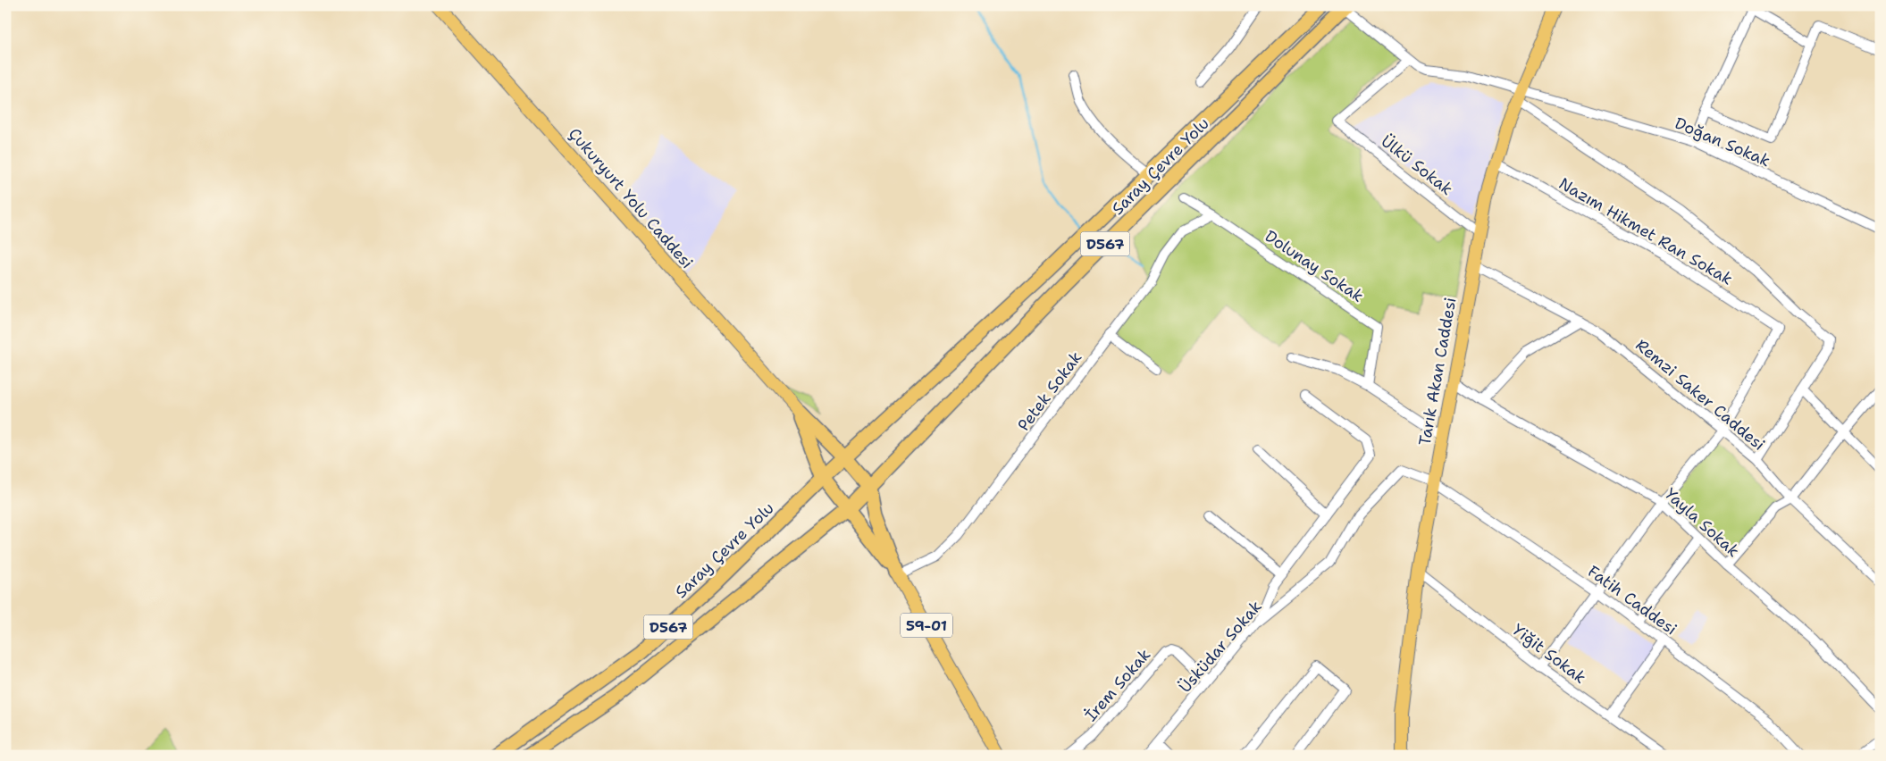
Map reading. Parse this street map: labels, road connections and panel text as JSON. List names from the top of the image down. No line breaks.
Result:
{"streets":{"highway":["Saray Çevre Yolu","D567","59-01"],"main road":["Çukuryurt Yolu Caddesi","Tarık Akan Caddesi"],"street":["Doğan Sokak","Ülkü Sokak","Nazım Hikmet Ran Sokak","Dolunay Sokak","Petek Sokak","Remzi Saker Caddesi","Yayla Sokak","Fatih Caddesi","Üsküdar Sokak","Yiğit Sokak","İrem Sokak"]},"crossings":[["Doğan Sokak","Ülkü Sokak"],["Doğan Sokak","Saray Çevre Yolu"],["Doğan Sokak","Tarık Akan Caddesi"],["Ülkü Sokak","Tarık Akan Caddesi"],["Saray Çevre Yolu","D567"],["Saray Çevre Yolu","59-01"],["Nazım Hikmet Ran Sokak","Tarık Akan Caddesi"],["Nazım Hikmet Ran Sokak","Remzi Saker Caddesi"],["D567","59-01"],["Dolunay Sokak","Petek Sokak"],["Tarık Akan Caddesi","Remzi Saker Caddesi"],["Tarık Akan Caddesi","Yayla Sokak"],["Tarık Akan Caddesi","Fatih Caddesi"],["Tarık Akan Caddesi","Üsküdar Sokak"],["Tarık Akan Caddesi","Yiğit Sokak"],["Petek Sokak","59-01"],["Fatih Caddesi","Üsküdar Sokak"],["Üsküdar Sokak","İrem Sokak"]]}
